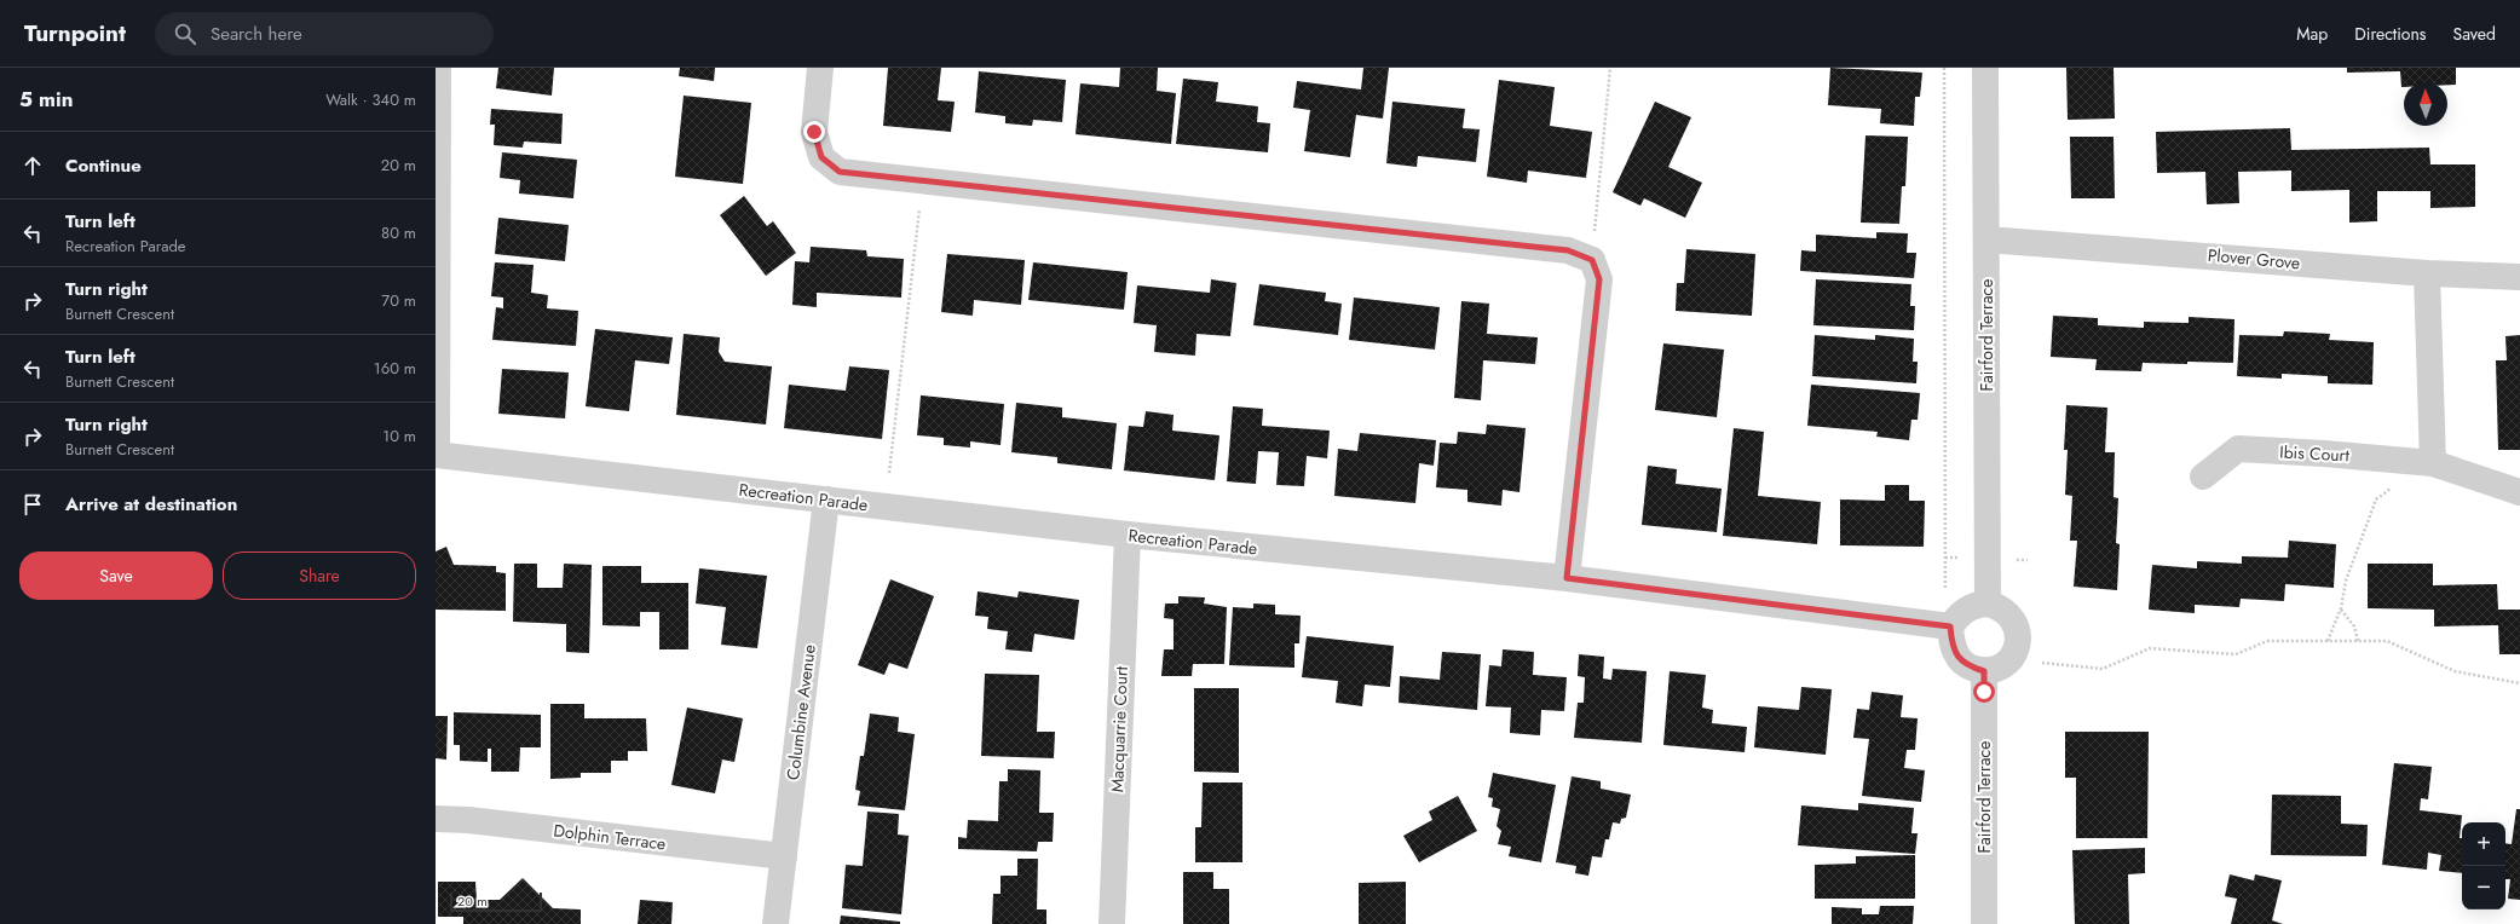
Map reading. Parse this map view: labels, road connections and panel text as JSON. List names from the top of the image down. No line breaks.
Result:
{"streets":{"street":["Plover Grove","Fairford Terrace","Ibis Court","Recreation Parade","Columbine Avenue","Macquarrie Court","Dolphin Terrace"]},"crossings":[["Plover Grove","Fairford Terrace"],["Fairford Terrace","Recreation Parade"],["Recreation Parade","Columbine Avenue"],["Recreation Parade","Macquarrie Court"],["Columbine Avenue","Dolphin Terrace"]],"scale_bar":"20 m","north":"top","page":{"header":"Turnpoint","search":"Search here","nav":["Map","Directions","Saved"],"heading":["5 min","Walk · 340 m"],"list":[["Continue","20 m"],["Turn left","Recreation Parade","80 m"],["Turn right","Burnett Crescent","70 m"],["Turn left","Burnett Crescent","160 m"],["Turn right","Burnett Crescent","10 m"],"Arrive at destination"],"buttons":["Save","Share"],"map_buttons":["+","−"],"scale":"20 m"}}
